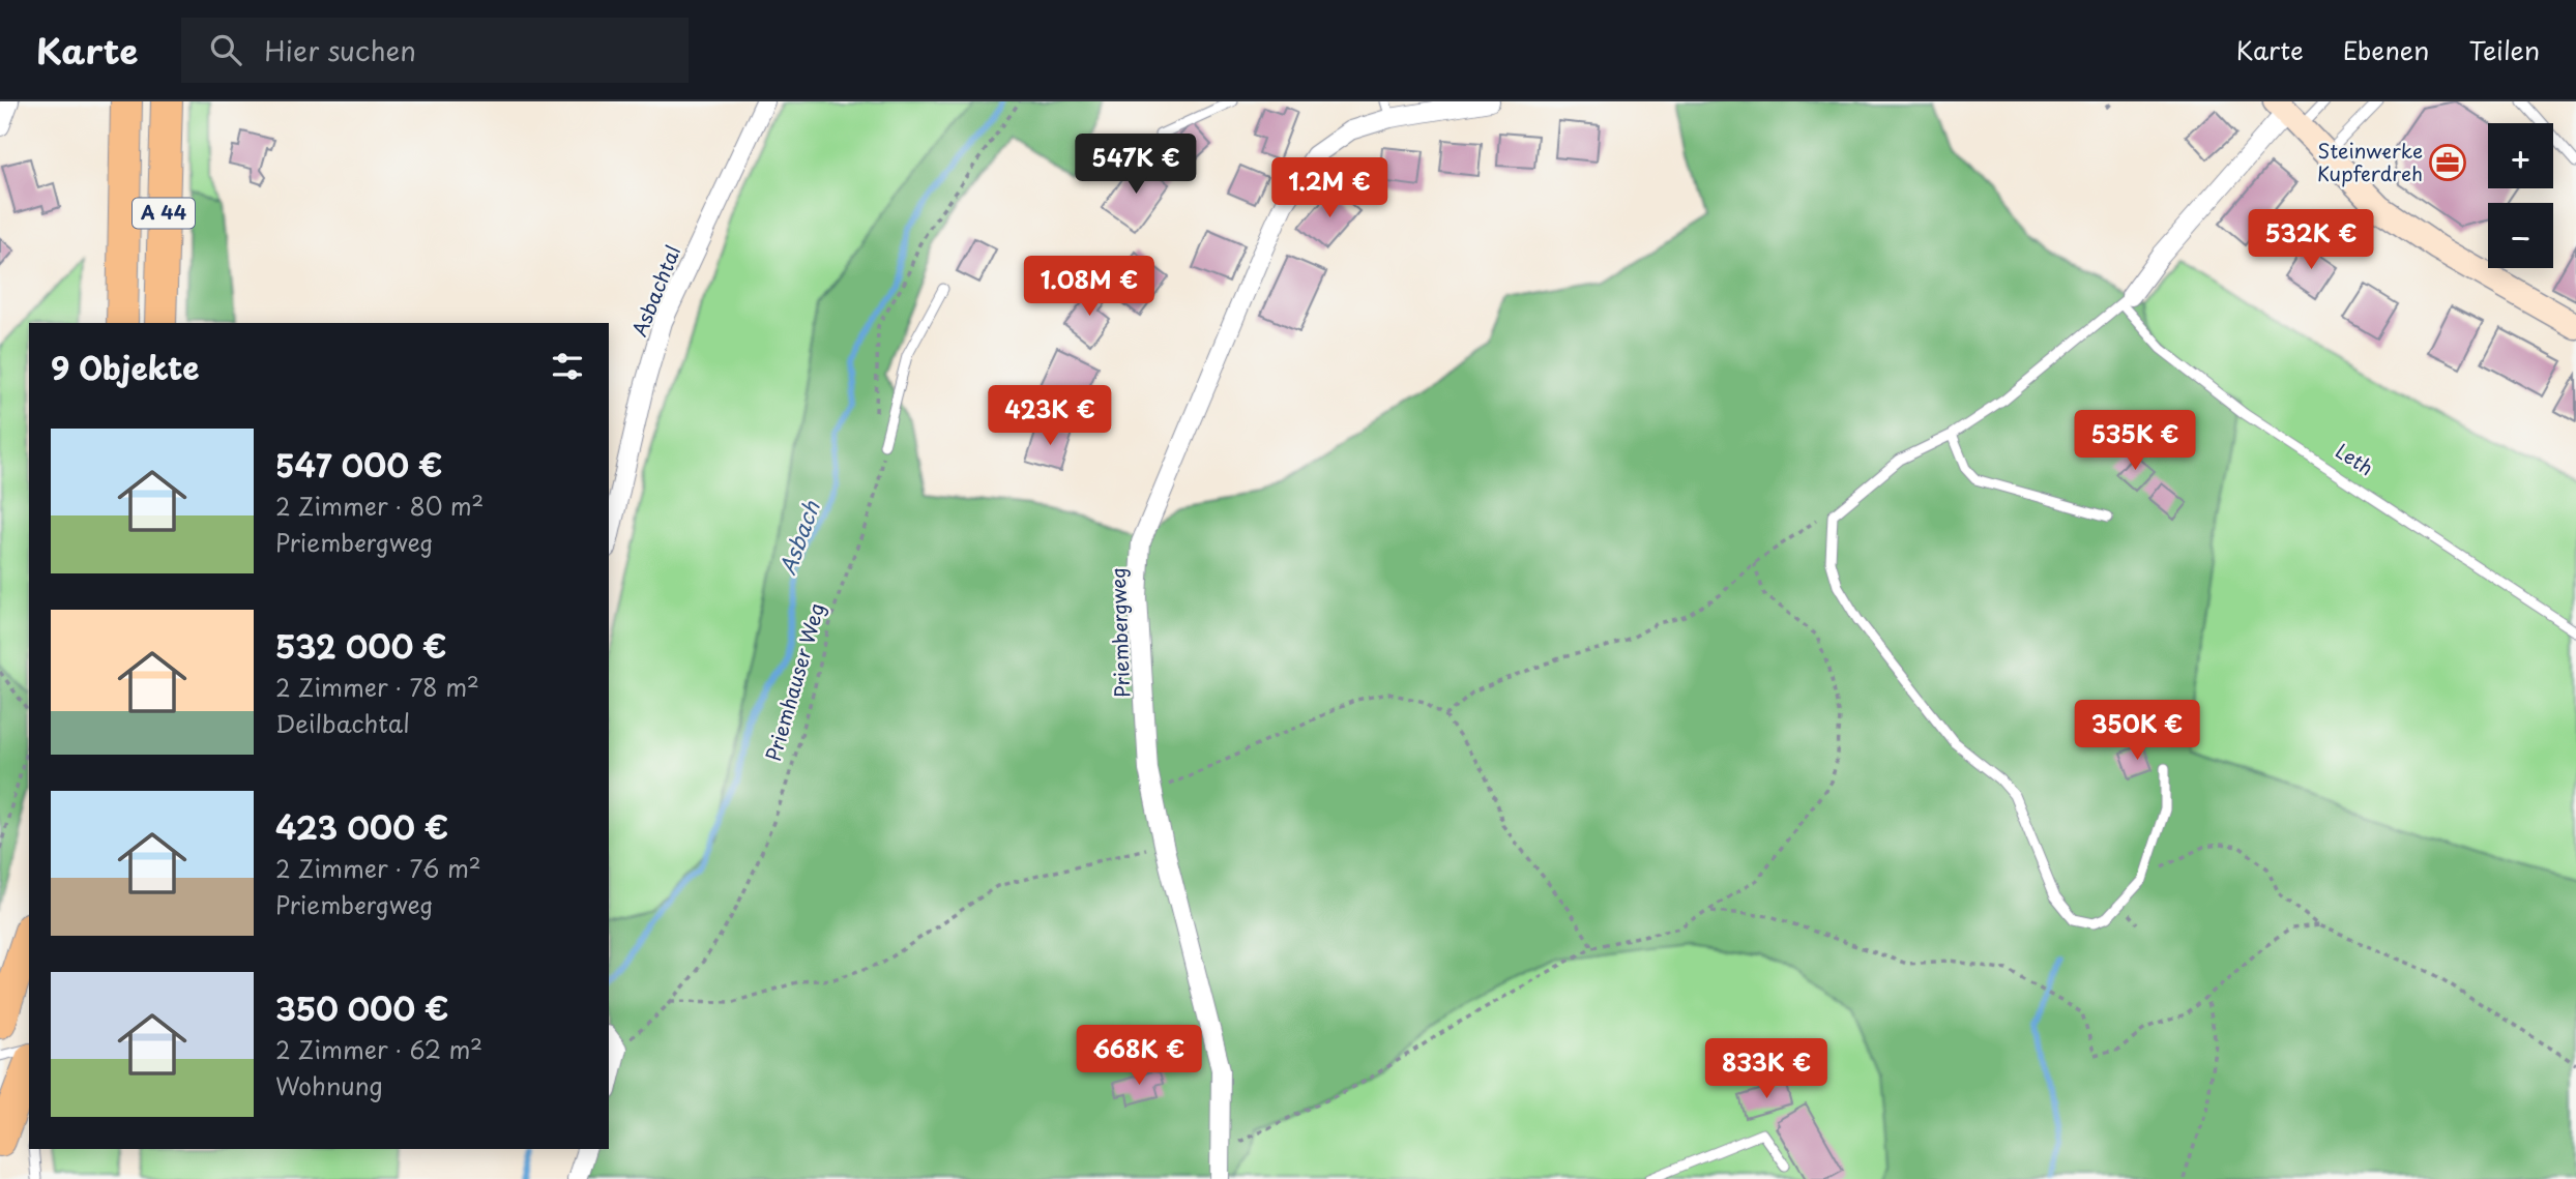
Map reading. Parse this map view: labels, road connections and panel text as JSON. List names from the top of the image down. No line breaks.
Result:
{"streets":{"highway":["A 44"],"street":["Asbachtal","Priembergweg"],"lane":["Leth"],"path":["Priemhauser Weg"]},"water":["Asbach"],"places":{"office":["Steinwerke Kupferdreh"]},"page":{"header":"Karte","search":"Hier suchen","nav":["Karte","Ebenen","Teilen"],"map_buttons":["+","−"],"price":["547K €","1.2M €","532K €","1.08M €","423K €","535K €","350K €","668K €","833K €"],"heading":"9 Objekte","list":[{"name":"547 000 €","note":"2 Zimmer · 80 m² · Priembergweg"},{"name":"532 000 €","note":"2 Zimmer · 78 m² · Deilbachtal"},{"name":"423 000 €","note":"2 Zimmer · 76 m² · Priembergweg"},{"name":"350 000 €","note":"2 Zimmer · 62 m² · Wohnung"}]}}
